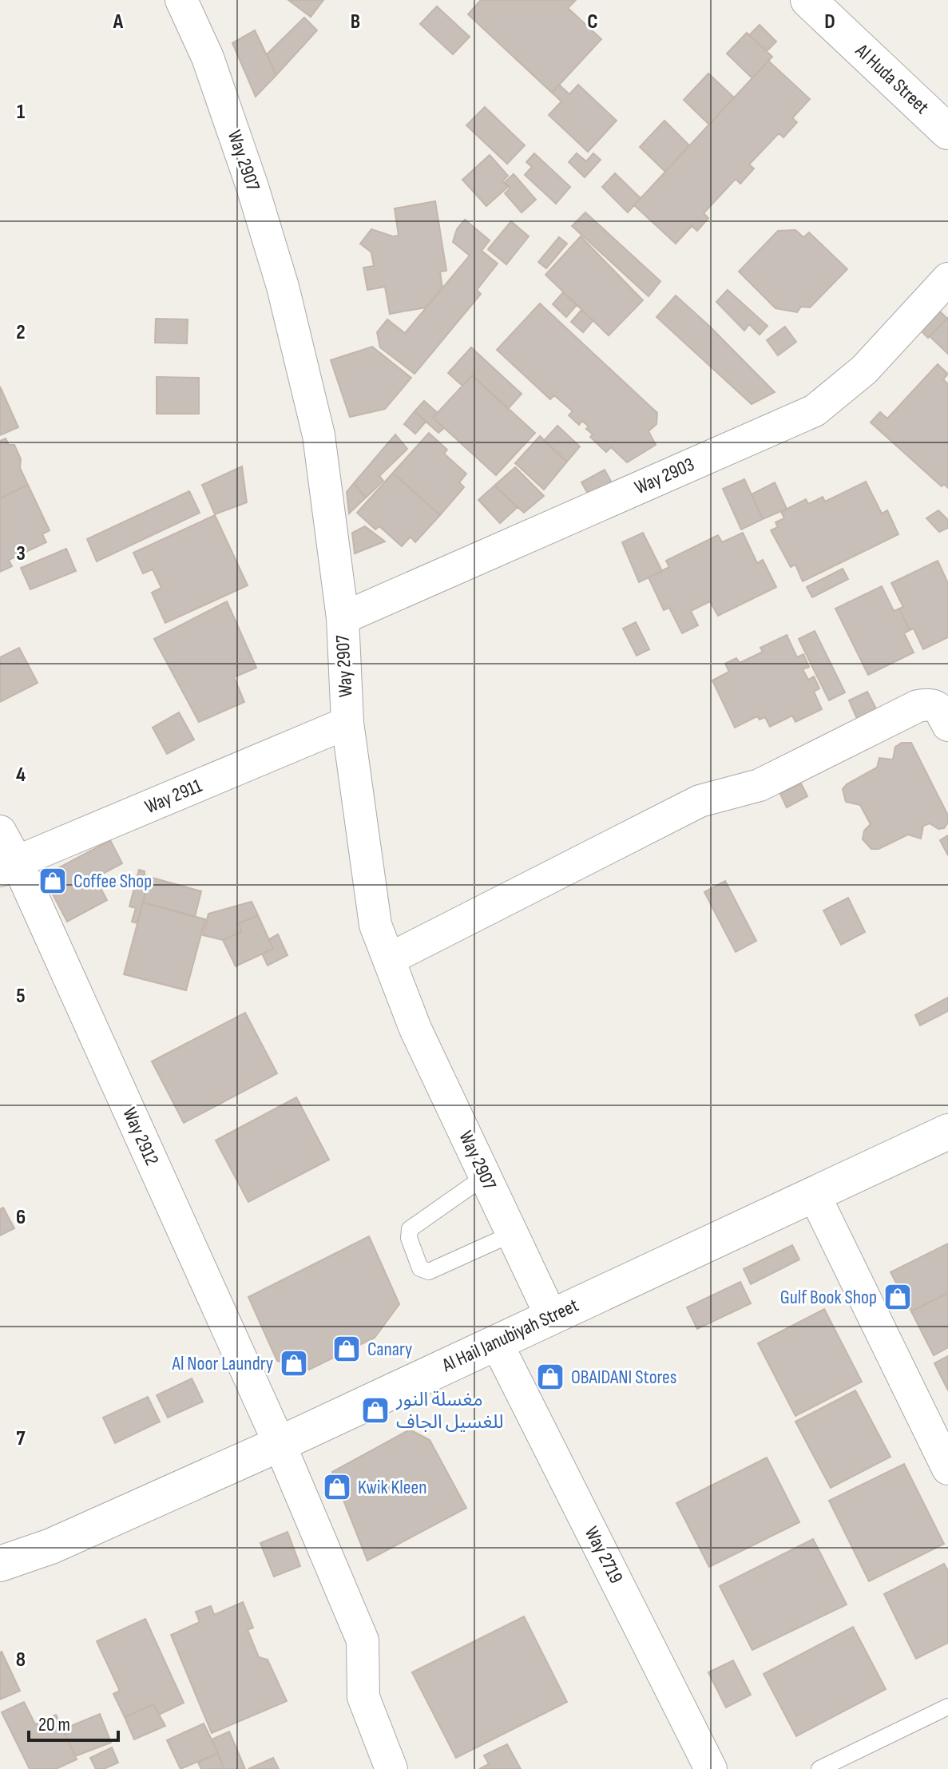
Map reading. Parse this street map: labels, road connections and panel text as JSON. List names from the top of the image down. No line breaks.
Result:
{"streets":{"street":["Al Huda Street","Way 2907","Way 2903","Way 2911","Way 2912","Al Hail Janubiyah Street","Way 2719"]},"crossings":[["Way 2907","Way 2903"],["Way 2907","Way 2911"],["Way 2907","Al Hail Janubiyah Street"],["Way 2911","Way 2912"],["Way 2912","Al Hail Janubiyah Street"],["Al Hail Janubiyah Street","Way 2719"]],"places":{"shop":["Coffee Shop","Gulf Book Shop","Canary","Al Noor Laundry","OBAIDANI Stores","مغسلة النور للغسيل الجاف","Kwik Kleen"]},"scale_bar":"20 m","grid":{"columns":["A","B","C","D"],"rows":["1","2","3","4","5","6","7","8"]}}
